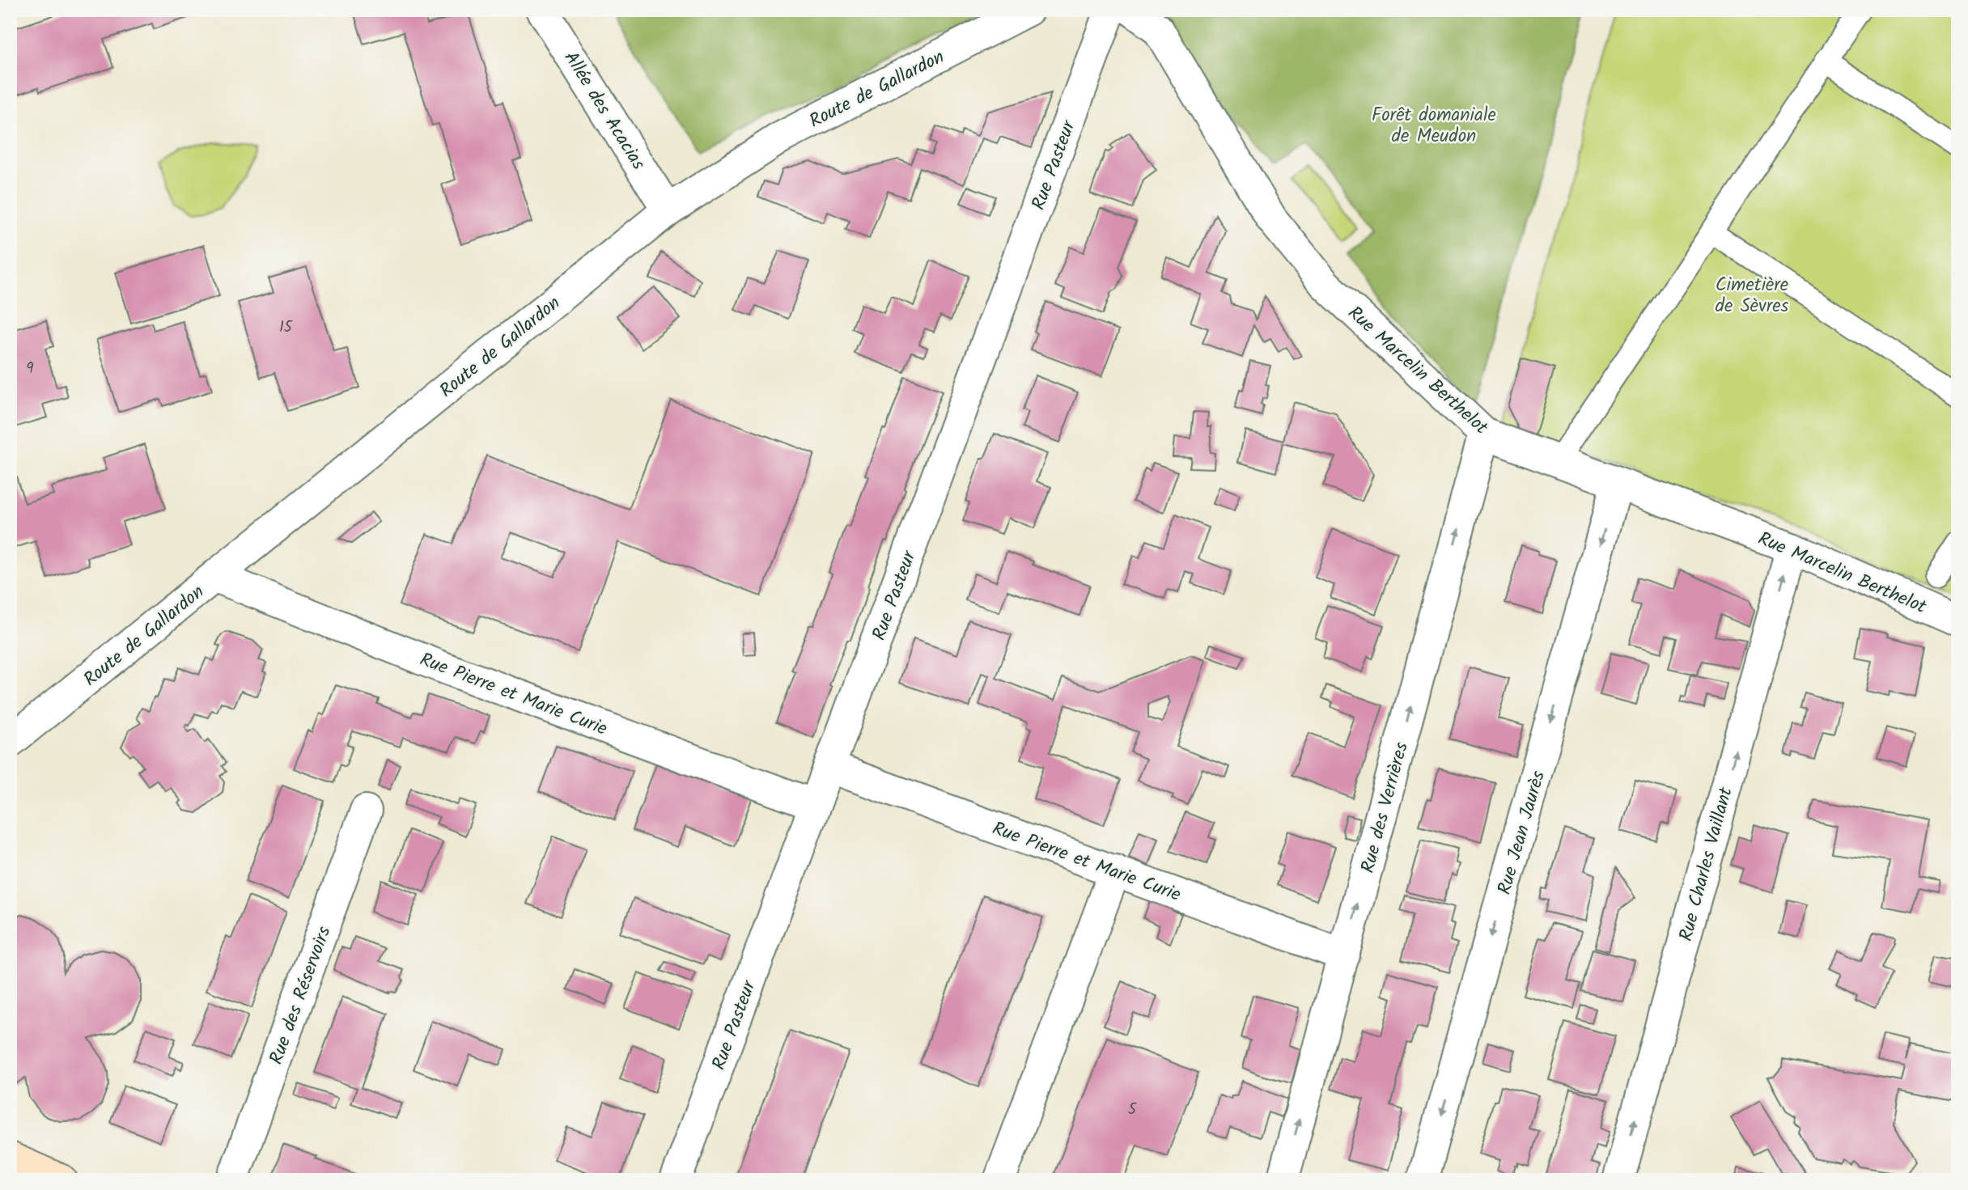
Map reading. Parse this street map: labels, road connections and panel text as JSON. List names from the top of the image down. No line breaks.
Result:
{"streets":{"street":["Route de Gallardon","Allée des Acacias","Rue Pasteur","Rue Marcelin Berthelot","Rue Pierre et Marie Curie","Rue des Verrières","Rue Jean Jaurès","Rue Charles Vaillant","Rue des Réservoirs"]},"crossings":[["Route de Gallardon","Allée des Acacias"],["Route de Gallardon","Rue Pierre et Marie Curie"],["Rue Pasteur","Rue Pierre et Marie Curie"],["Rue Marcelin Berthelot","Rue des Verrières"],["Rue Marcelin Berthelot","Rue Jean Jaurès"],["Rue Marcelin Berthelot","Rue Charles Vaillant"],["Rue Pierre et Marie Curie","Rue des Verrières"]],"one_way":["Rue Jean Jaurès","Rue Charles Vaillant"],"parks":["Forêt domaniale de Meudon","Cimetière de Sèvres"],"house_numbers":["15","9","5"]}
